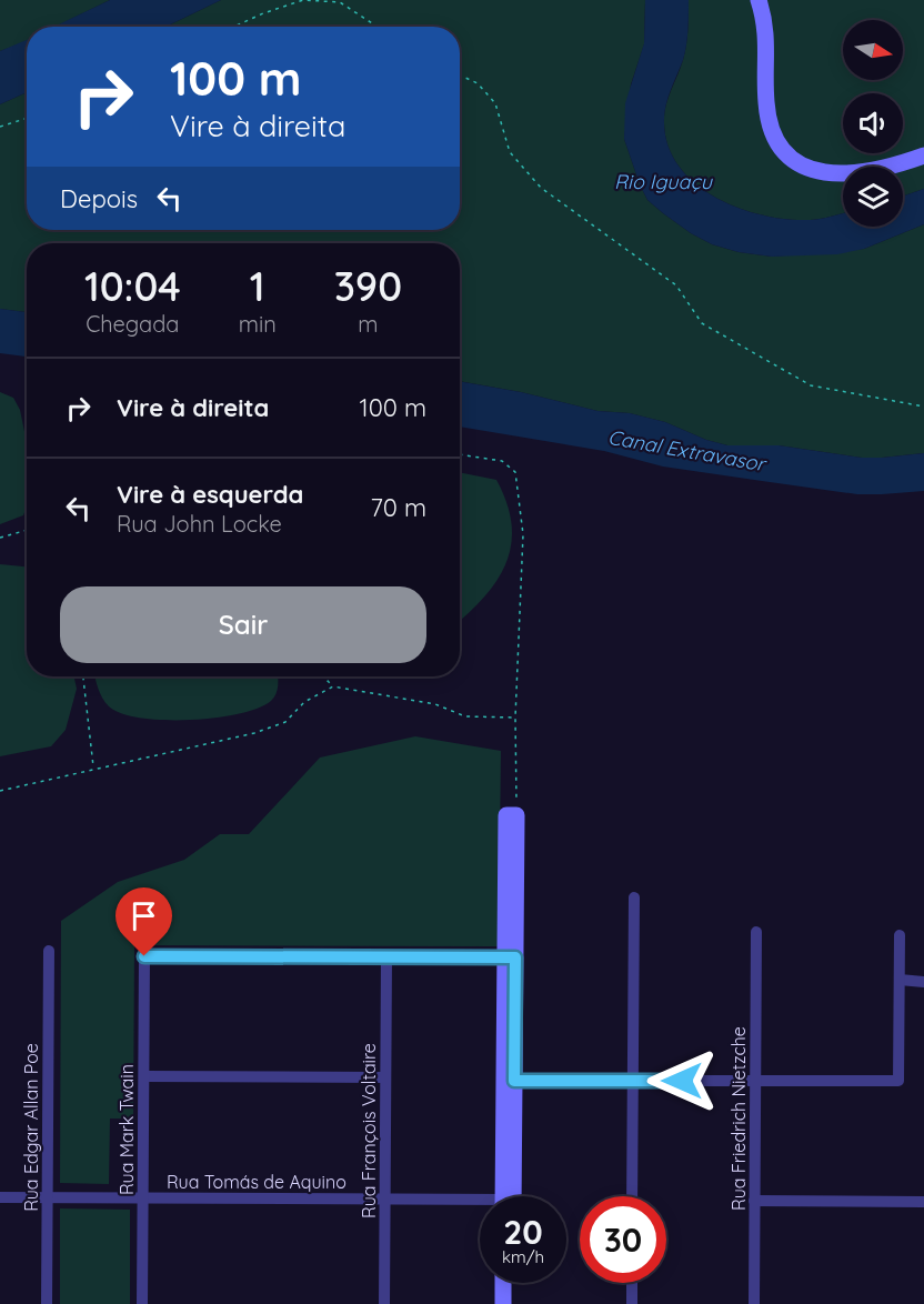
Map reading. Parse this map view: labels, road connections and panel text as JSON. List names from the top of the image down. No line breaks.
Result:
{"streets":{"street":["Rua Friedrich Nietzche","Rua Edgar Allan Poe","Rua Mark Twain","Rua François Voltaire","Rua Tomás de Aquino"]},"crossings":[["Rua Edgar Allan Poe","Rua Tomás de Aquino"],["Rua Mark Twain","Rua François Voltaire"],["Rua Mark Twain","Rua Tomás de Aquino"],["Rua François Voltaire","Rua Tomás de Aquino"]],"water":["Rio Iguaçu","Canal Extravasor"],"north":"right","page":{"turn":["100 m","Vire à direita"],"then":"Depois","eta":["10:04","Chegada","1","min","390","m"],"list":[{"name":"Vire à direita","value":"100 m"},{"name":"Vire à esquerda","note":"Rua John Locke","value":"70 m"}],"buttons":"Sair","speed":"20 km/h","limit":"30"}}
